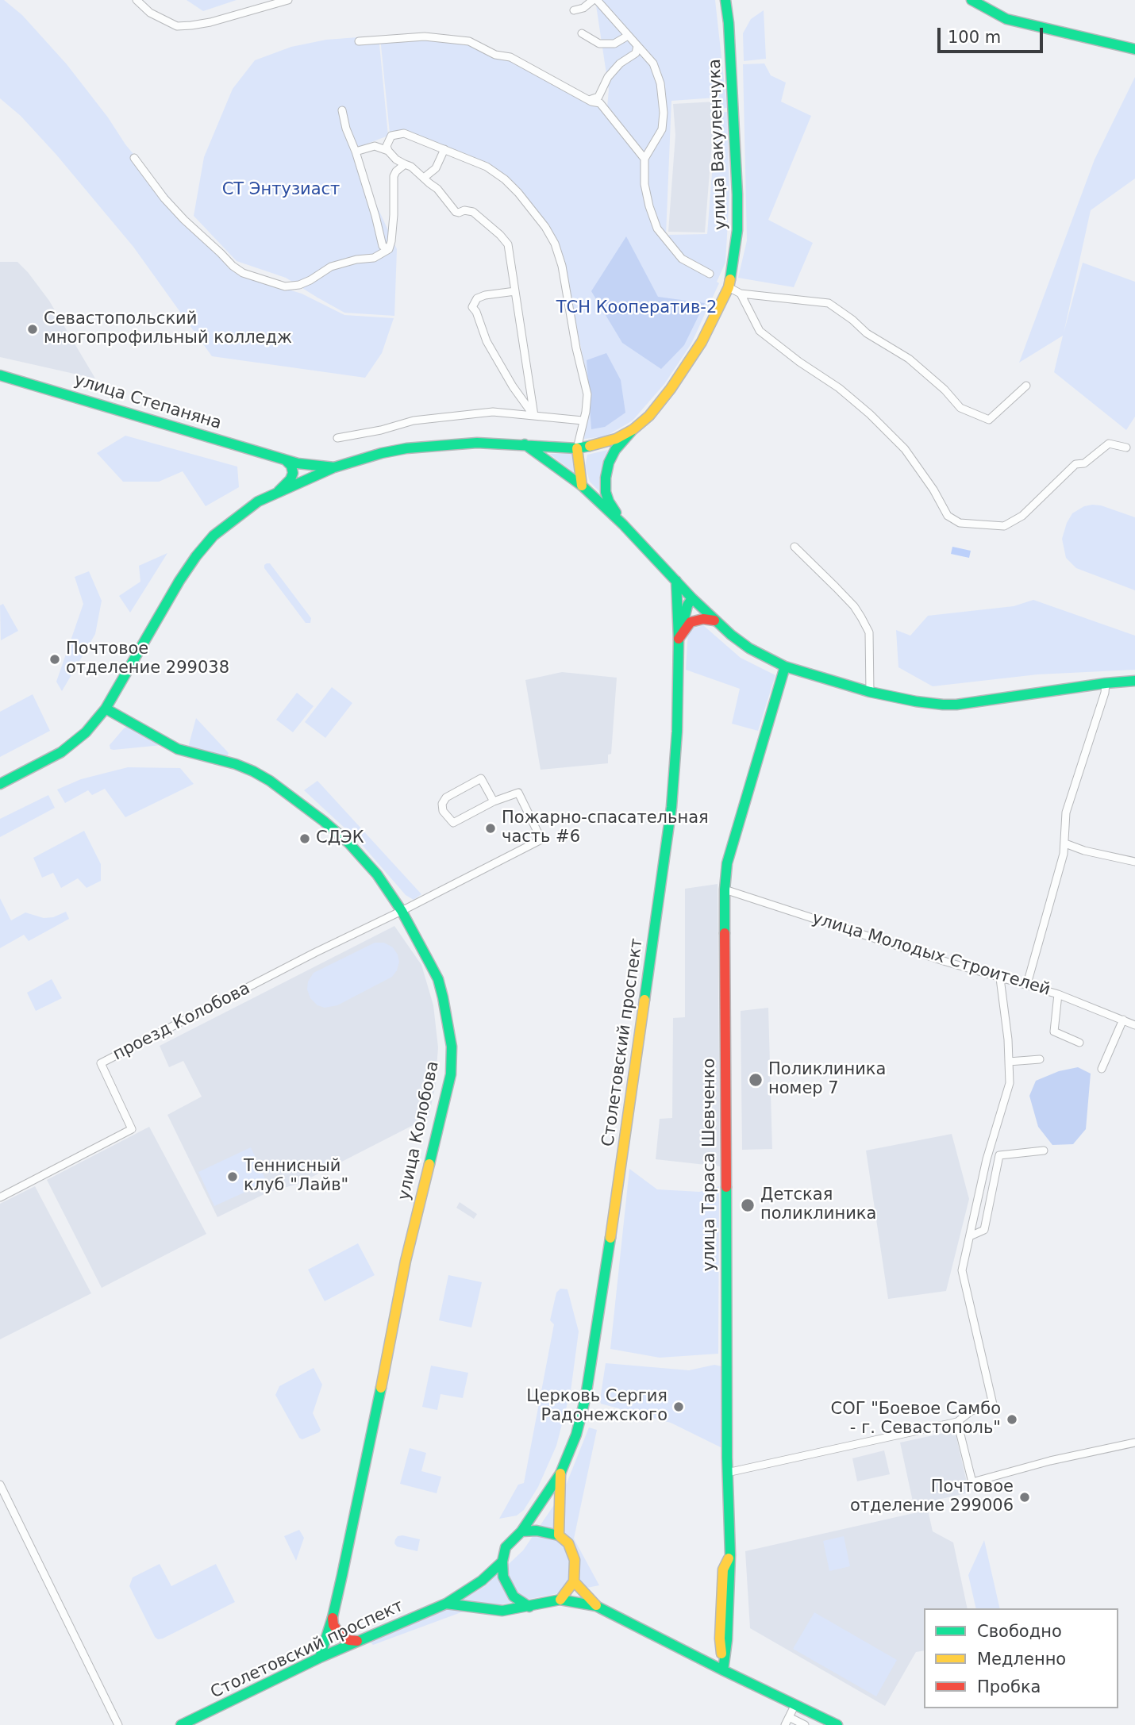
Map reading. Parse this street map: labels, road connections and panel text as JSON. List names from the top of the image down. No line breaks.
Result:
{"streets":{"main road":["улица Вакуленчука","улица Степаняна","Столетовский проспект","улица Колобова","улица Тараса Шевченко"],"street":["улица Молодых Строителей","проезд Колобова"]},"crossings":[["улица Молодых Строителей","улица Тараса Шевченко"],["проезд Колобова","улица Колобова"],["Столетовский проспект","улица Колобова"]],"parks":["СТ Энтузиаст","ТСН Кооператив-2"],"places":["Севастопольский многопрофильный колледж","Почтовое отделение 299038","Пожарно-спасательная часть #6","СДЭК","Поликлиника номер 7","Теннисный клуб \"Лайв\"","Детская поликлиника","Церковь Сергия Радонежского","СОГ \"Боевое Самбо - г. Севастополь\"","Почтовое отделение 299006"],"legend":["Свободно","Медленно","Пробка"],"scale_bar":"100 m"}
